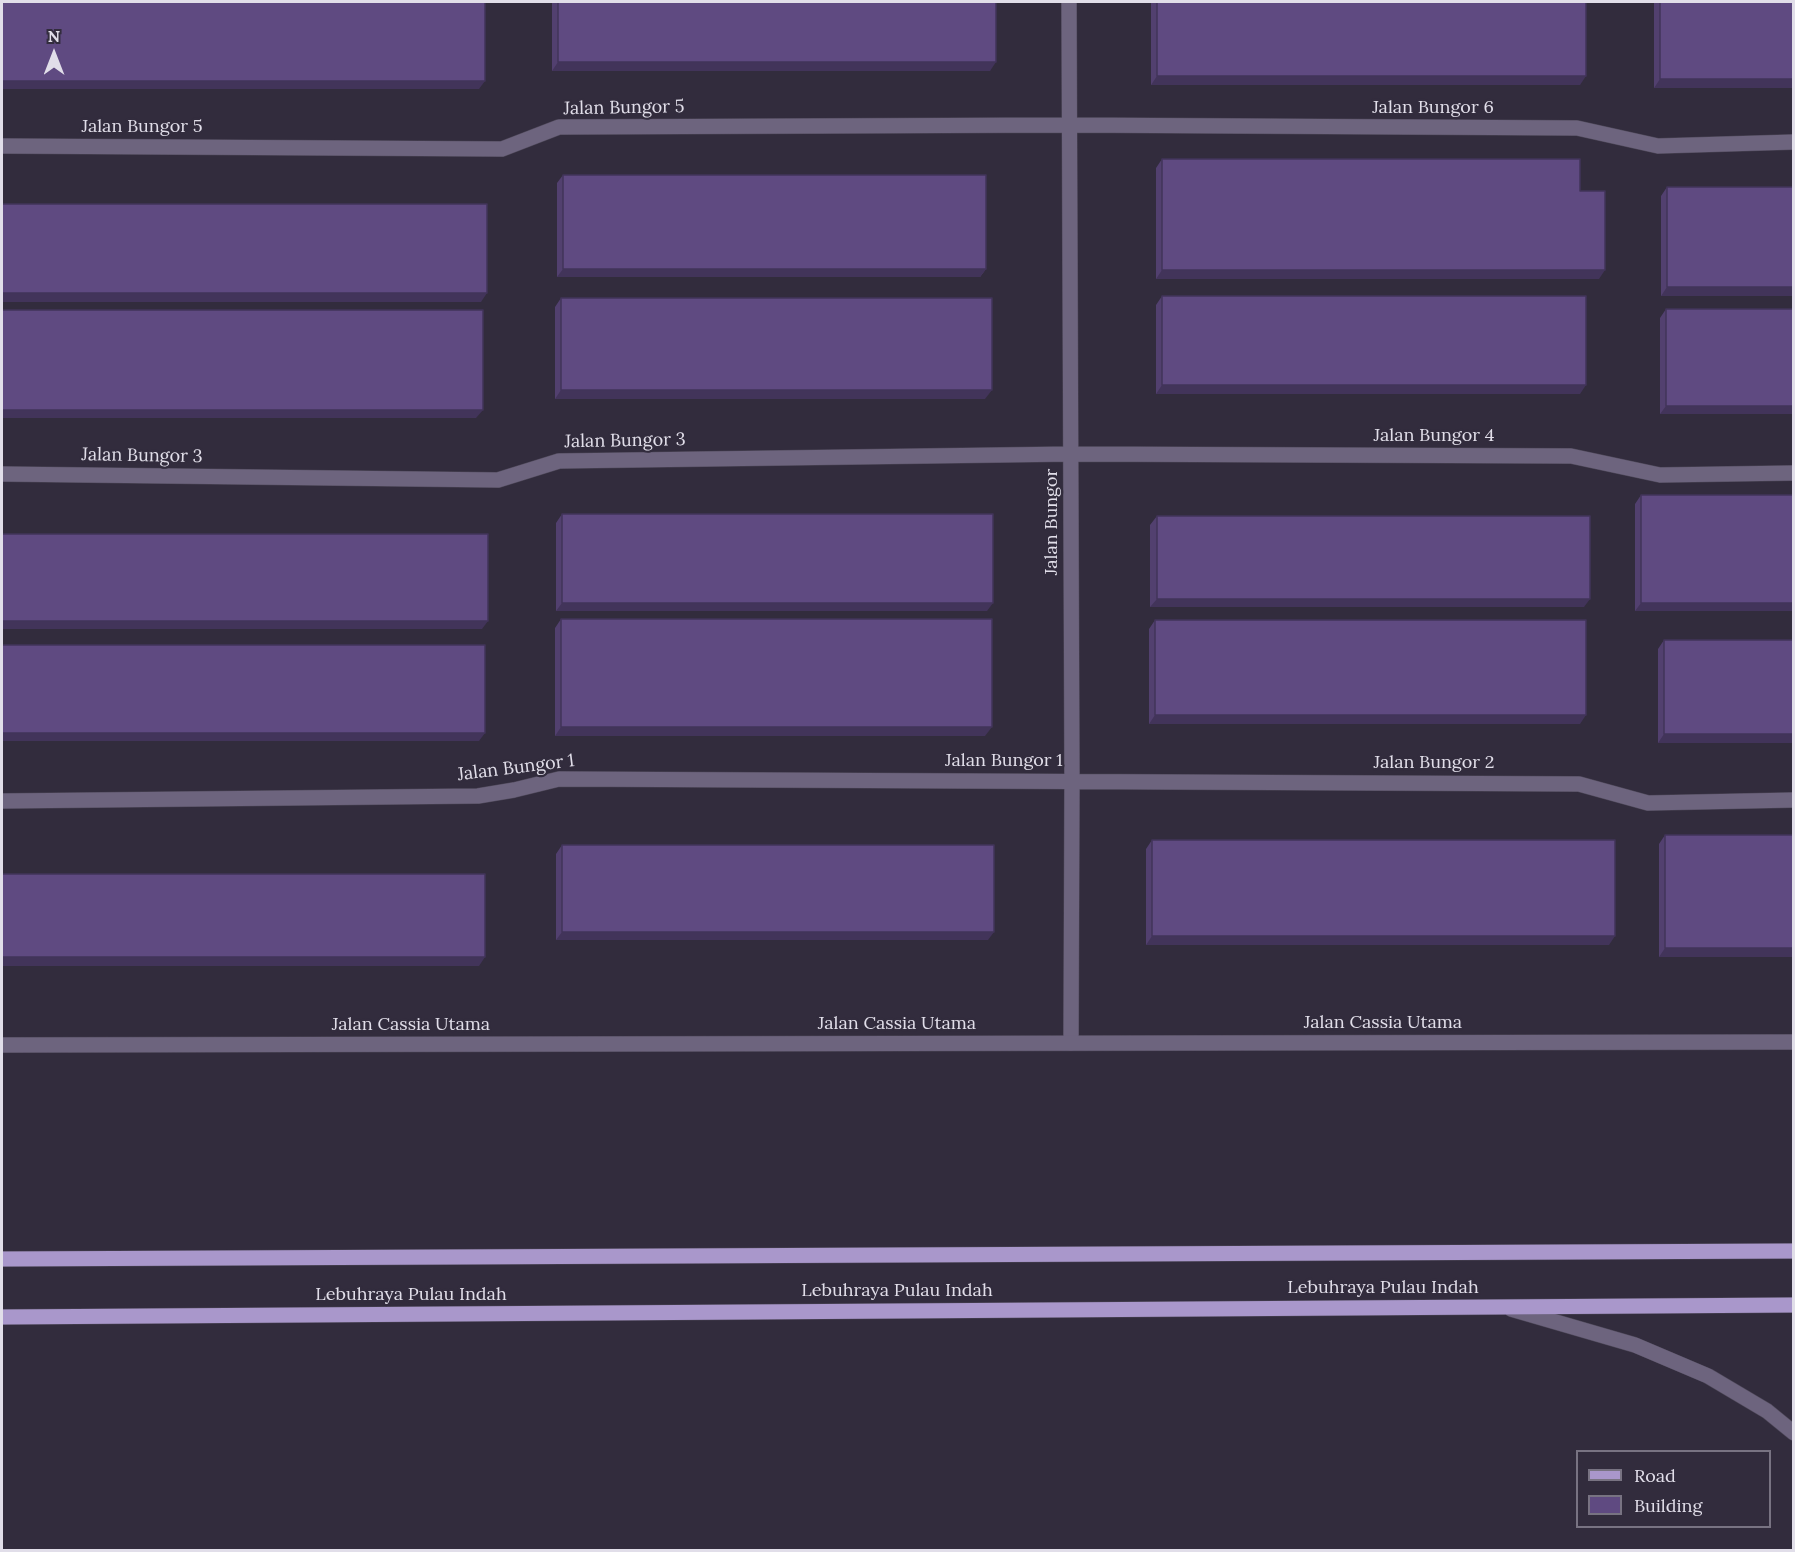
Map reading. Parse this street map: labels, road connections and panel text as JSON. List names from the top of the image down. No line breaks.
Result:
{"streets":{"main road":["Lebuhraya Pulau Indah"],"street":["Jalan Bungor 5","Jalan Bungor 6","Jalan Bungor 4","Jalan Bungor 3","Jalan Bungor","Jalan Bungor 1","Jalan Bungor 2","Jalan Cassia Utama"]},"crossings":[["Jalan Bungor 5","Jalan Bungor 6"],["Jalan Bungor 5","Jalan Bungor"],["Jalan Bungor 6","Jalan Bungor"],["Jalan Bungor 4","Jalan Bungor 3"],["Jalan Bungor 4","Jalan Bungor"],["Jalan Bungor 3","Jalan Bungor"],["Jalan Bungor","Jalan Bungor 1"],["Jalan Bungor","Jalan Bungor 2"],["Jalan Bungor","Jalan Cassia Utama"],["Jalan Bungor 1","Jalan Bungor 2"]],"legend":["Road","Building"],"north":"top"}
